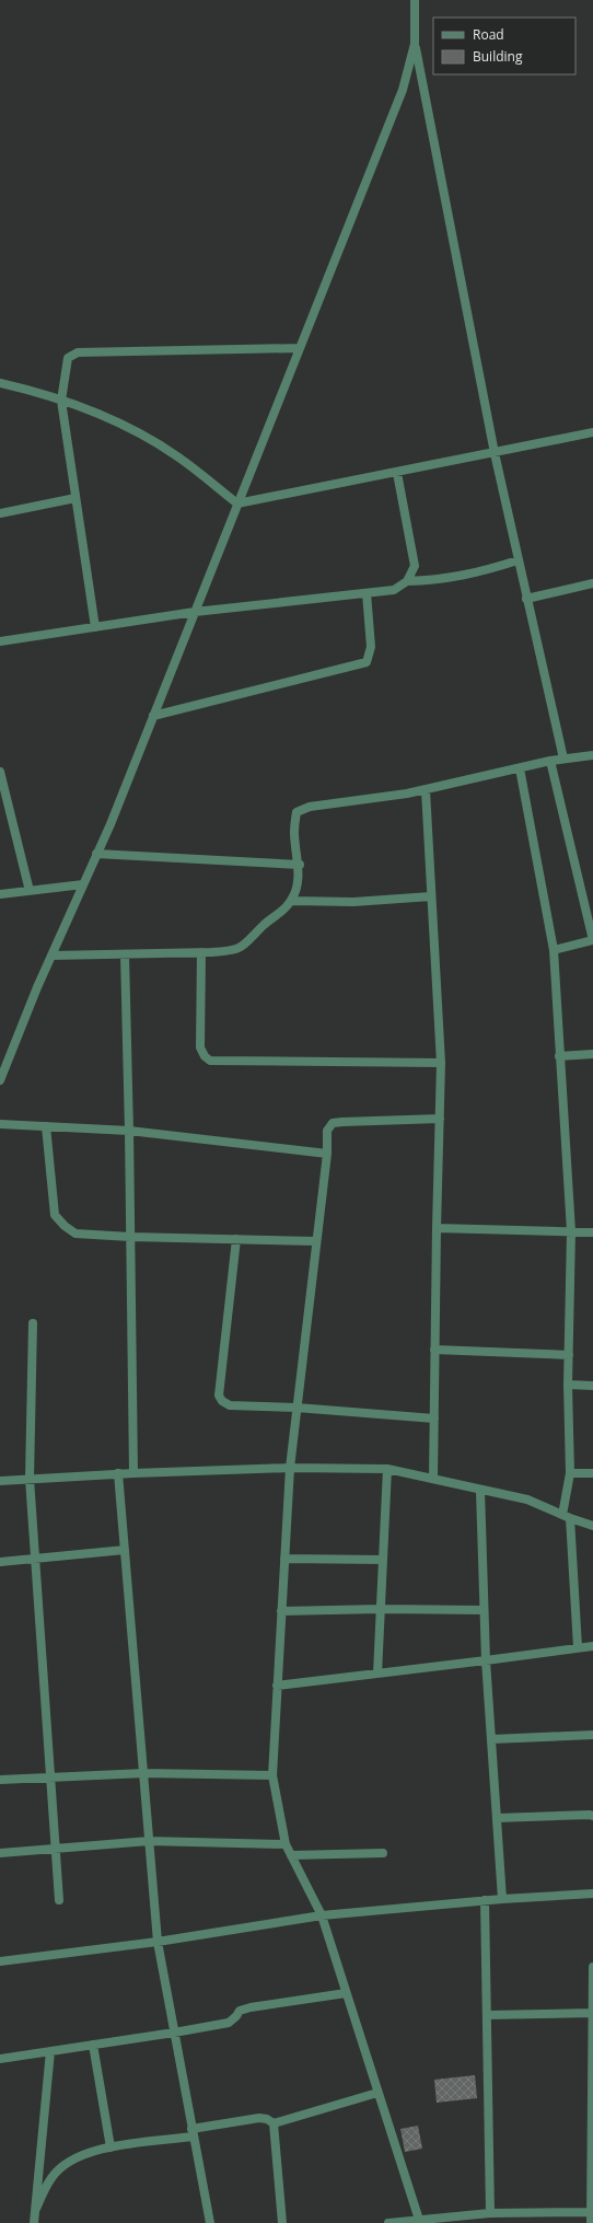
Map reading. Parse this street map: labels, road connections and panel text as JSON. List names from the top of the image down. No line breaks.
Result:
{"legend":["Road","Building"]}
